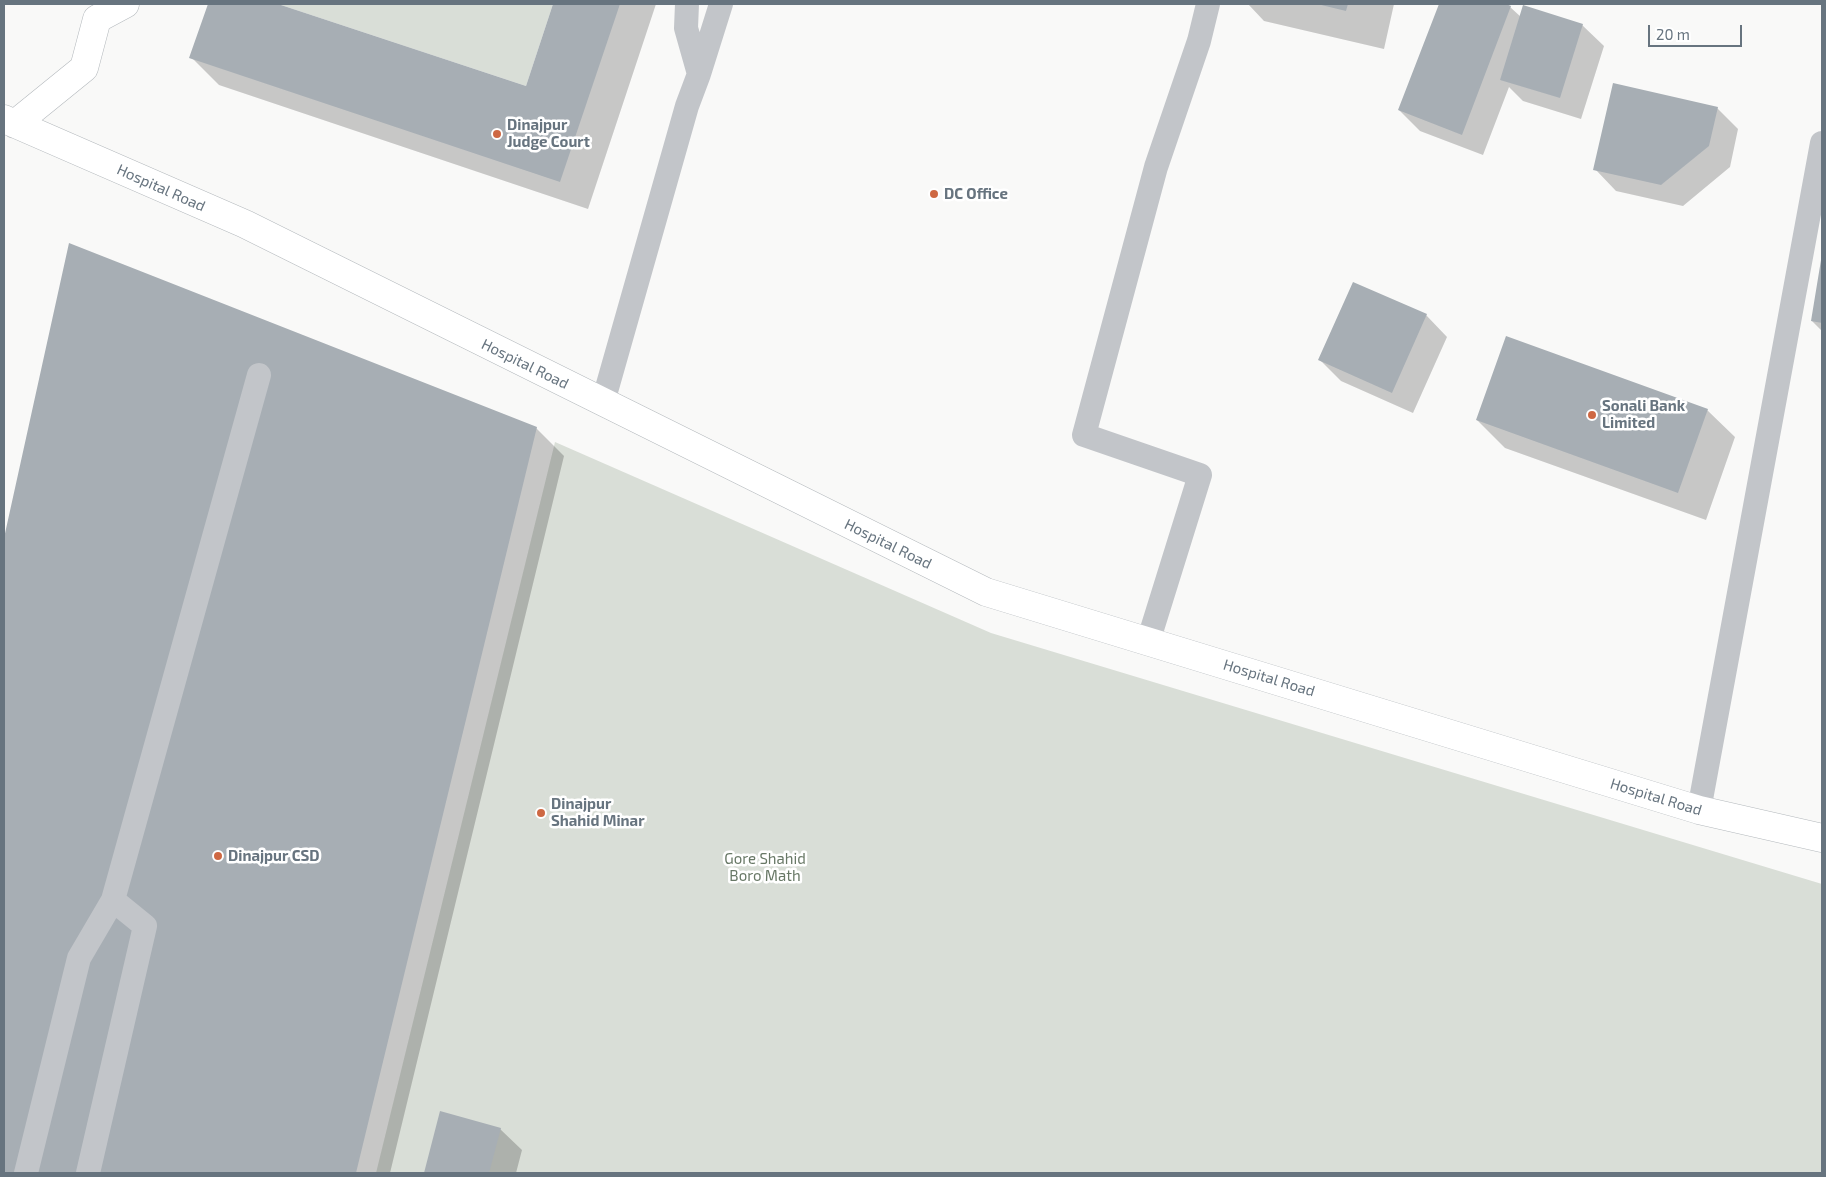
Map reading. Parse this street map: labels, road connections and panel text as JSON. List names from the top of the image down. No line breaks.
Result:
{"streets":{"main road":["Hospital Road"]},"parks":["Gore Shahid Boro Math"],"places":["Dinajpur Judge Court","DC Office","Sonali Bank Limited","Dinajpur Shahid Minar","Dinajpur CSD"],"scale_bar":"20 m"}
